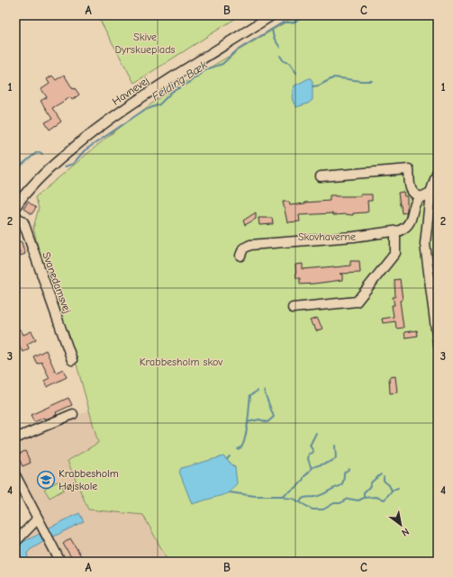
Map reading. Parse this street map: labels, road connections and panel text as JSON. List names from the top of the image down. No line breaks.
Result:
{"streets":{"street":["Havnevej","Svanedamsvej"]},"water":["Felding Bæk"],"parks":["Skive Dyrskueplads","Skovhaverne","Krabbesholm skov"],"places":{"school or university":["Krabbesholm Højskole"]},"north":"bottom right","grid":{"columns":["A","B","C"],"rows":["1","2","3","4"]}}
